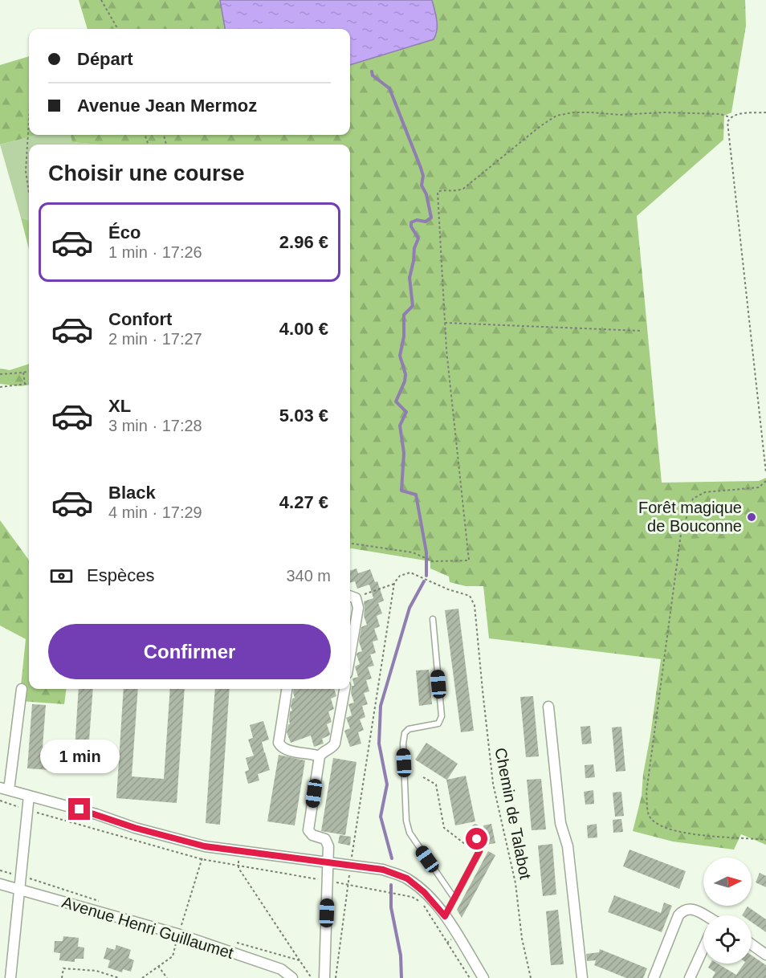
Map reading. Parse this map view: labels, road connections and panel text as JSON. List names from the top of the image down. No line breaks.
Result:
{"streets":{"street":["Avenue Henri Guillaumet"],"path":["Chemin de Talabot"]},"places":["Forêt magique de Bouconne"],"north":"right","page":{"banner":["Départ","Avenue Jean Mermoz"],"heading":"Choisir une course","list":[{"name":"Éco","note":"1 min · 17:26","value":"2.96 €"},{"name":"Confort","note":"2 min · 17:27","value":"4.00 €"},{"name":"XL","note":"3 min · 17:28","value":"5.03 €"},{"name":"Black","note":"4 min · 17:29","value":"4.27 €"}],"pay":["Espèces","340 m"],"buttons":"Confirmer","bubble":"1 min"}}
